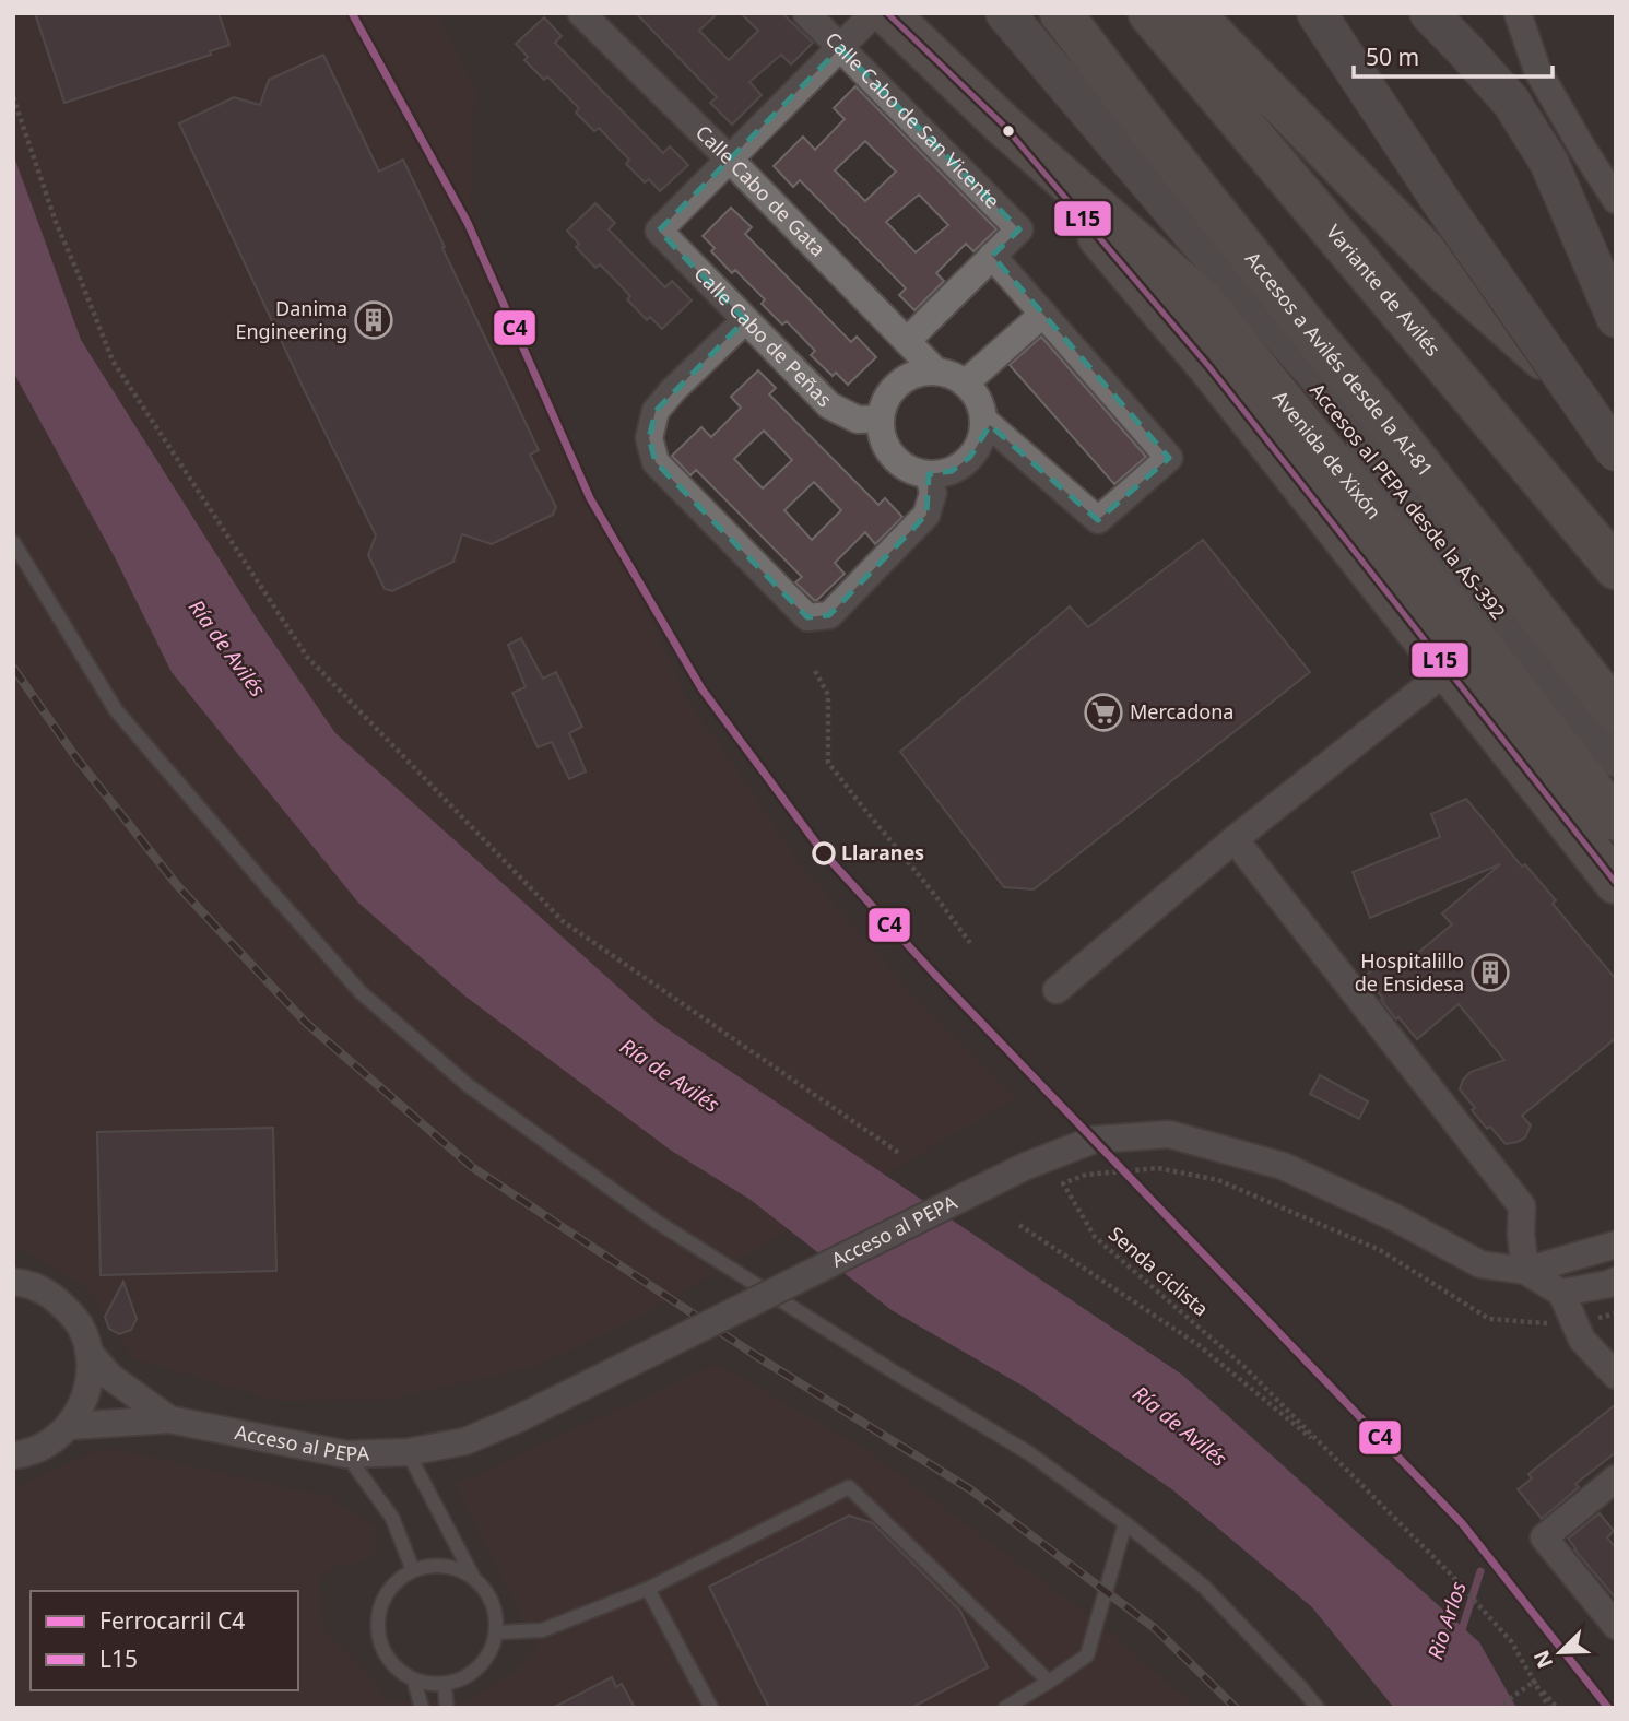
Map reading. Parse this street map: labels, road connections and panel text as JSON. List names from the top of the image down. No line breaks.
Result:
{"streets":{"highway":["Variante de Avilés","Accesos a Avilés desde la AI-81"],"main road":["Avenida de Xixón","Accesos al PEPA desde la AS-392"],"street":["Calle Cabo de San Vicente","Calle Cabo de Gata","Calle Cabo de Peñas","Acceso al PEPA"],"path":["Senda ciclista"]},"crossings":[["Calle Cabo de Gata","Calle Cabo de Peñas"],["Accesos a Avilés desde la AI-81","Accesos al PEPA desde la AS-392"]],"water":["Ría de Avilés","Rio Arlos"],"places":{"building":["Danima Engineering","Hospitalillo de Ensidesa"],"supermarket":["Mercadona"],"other":["Llaranes"]},"lines":["rail line C4","transit line L15"],"legend":["Ferrocarril C4","L15"],"scale_bar":"50 m","north":"bottom left"}
